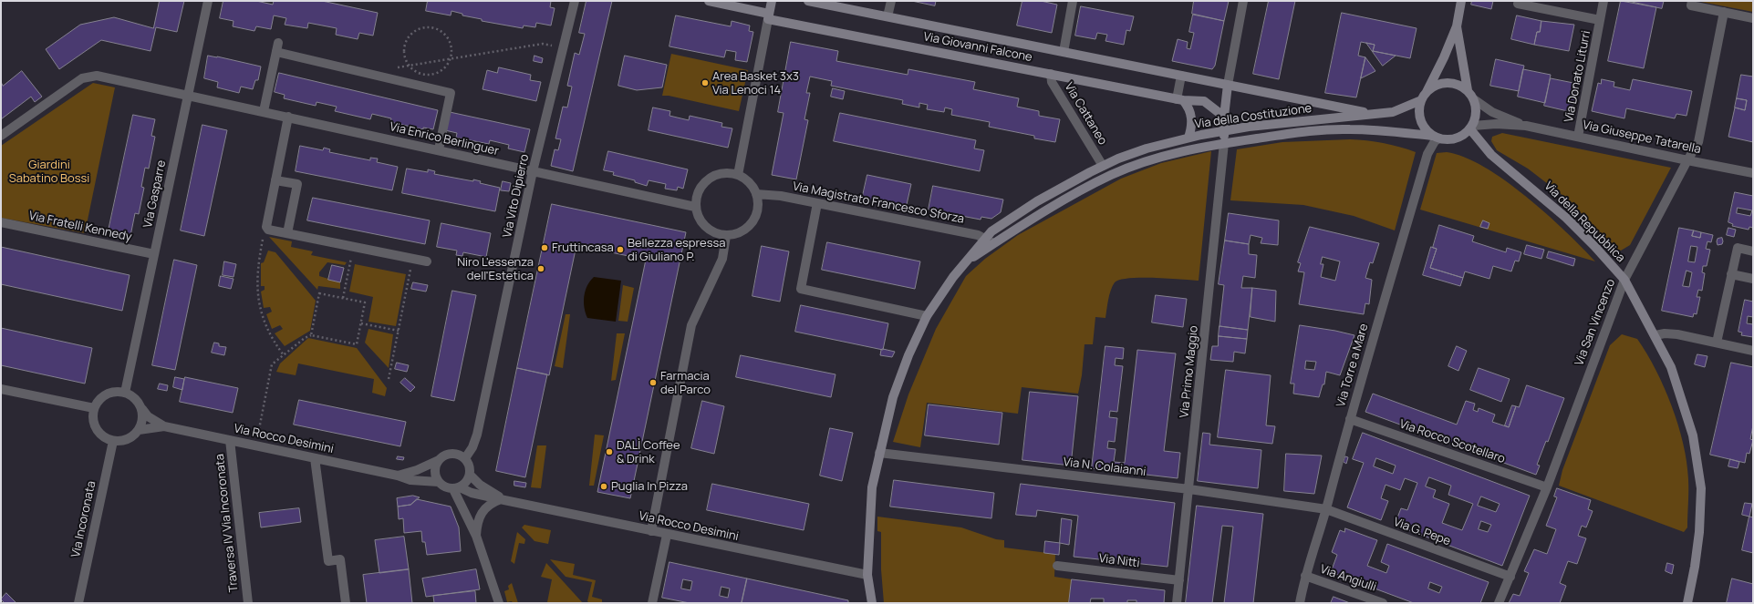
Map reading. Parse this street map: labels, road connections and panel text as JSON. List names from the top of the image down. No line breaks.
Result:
{"streets":{"street":["Via Giovanni Falcone","Via Donato Liturri","Via Cattaneo","Via della Costituzione","Via Giuseppe Tatarella","Via Enrico Berlinguer","Via Gasparre","Via Vito Dipierro","Via Magistrato Francesco Sforza","Via della Repubblica","Via Fratelli Kennedy","Via San Vincenzo","Via Torre a Mare","Via Primo Maggio","Via Rocco Desimini","Via Rocco Scotellaro","Via N. Colaianni","Via Incoronata","Traversa IV Via Incoronata","Via G. Pepe","Via Nitti","Via Angiulli"]},"crossings":[["Via Giovanni Falcone","Via Cattaneo"],["Via Donato Liturri","Via Giuseppe Tatarella"],["Via Cattaneo","Via della Costituzione"],["Via della Costituzione","Via Giuseppe Tatarella"],["Via della Costituzione","Via Magistrato Francesco Sforza"],["Via della Costituzione","Via della Repubblica"],["Via della Costituzione","Via Torre a Mare"],["Via della Costituzione","Via Primo Maggio"],["Via della Costituzione","Via Rocco Desimini"],["Via della Costituzione","Via N. Colaianni"],["Via Giuseppe Tatarella","Via della Repubblica"],["Via Giuseppe Tatarella","Via San Vincenzo"],["Via Giuseppe Tatarella","Via Torre a Mare"],["Via Enrico Berlinguer","Via Gasparre"],["Via Enrico Berlinguer","Via Vito Dipierro"],["Via Enrico Berlinguer","Via Magistrato Francesco Sforza"],["Via Gasparre","Via Fratelli Kennedy"],["Via Gasparre","Via Rocco Desimini"],["Via Gasparre","Via Incoronata"],["Via Vito Dipierro","Via Rocco Desimini"],["Via della Repubblica","Via San Vincenzo"],["Via della Repubblica","Via Torre a Mare"],["Via San Vincenzo","Via Rocco Scotellaro"],["Via San Vincenzo","Via G. Pepe"],["Via Torre a Mare","Via Rocco Scotellaro"],["Via Torre a Mare","Via N. Colaianni"],["Via Torre a Mare","Via G. Pepe"],["Via Torre a Mare","Via Angiulli"],["Via Primo Maggio","Via N. Colaianni"],["Via Primo Maggio","Via Nitti"],["Via Rocco Desimini","Via Incoronata"],["Via Rocco Desimini","Traversa IV Via Incoronata"],["Via N. Colaianni","Via G. Pepe"]],"parks":["Giardini Sabatino Bossi"],"places":["Area Basket 3x3 Via Lenoci 14","Fruttincasa","Bellezza espressa di Giuliano P.","Niro L'essenza dell'Estetica","Farmacia del Parco","DALÌ Coffee & Drink","Puglia In Pizza"]}
